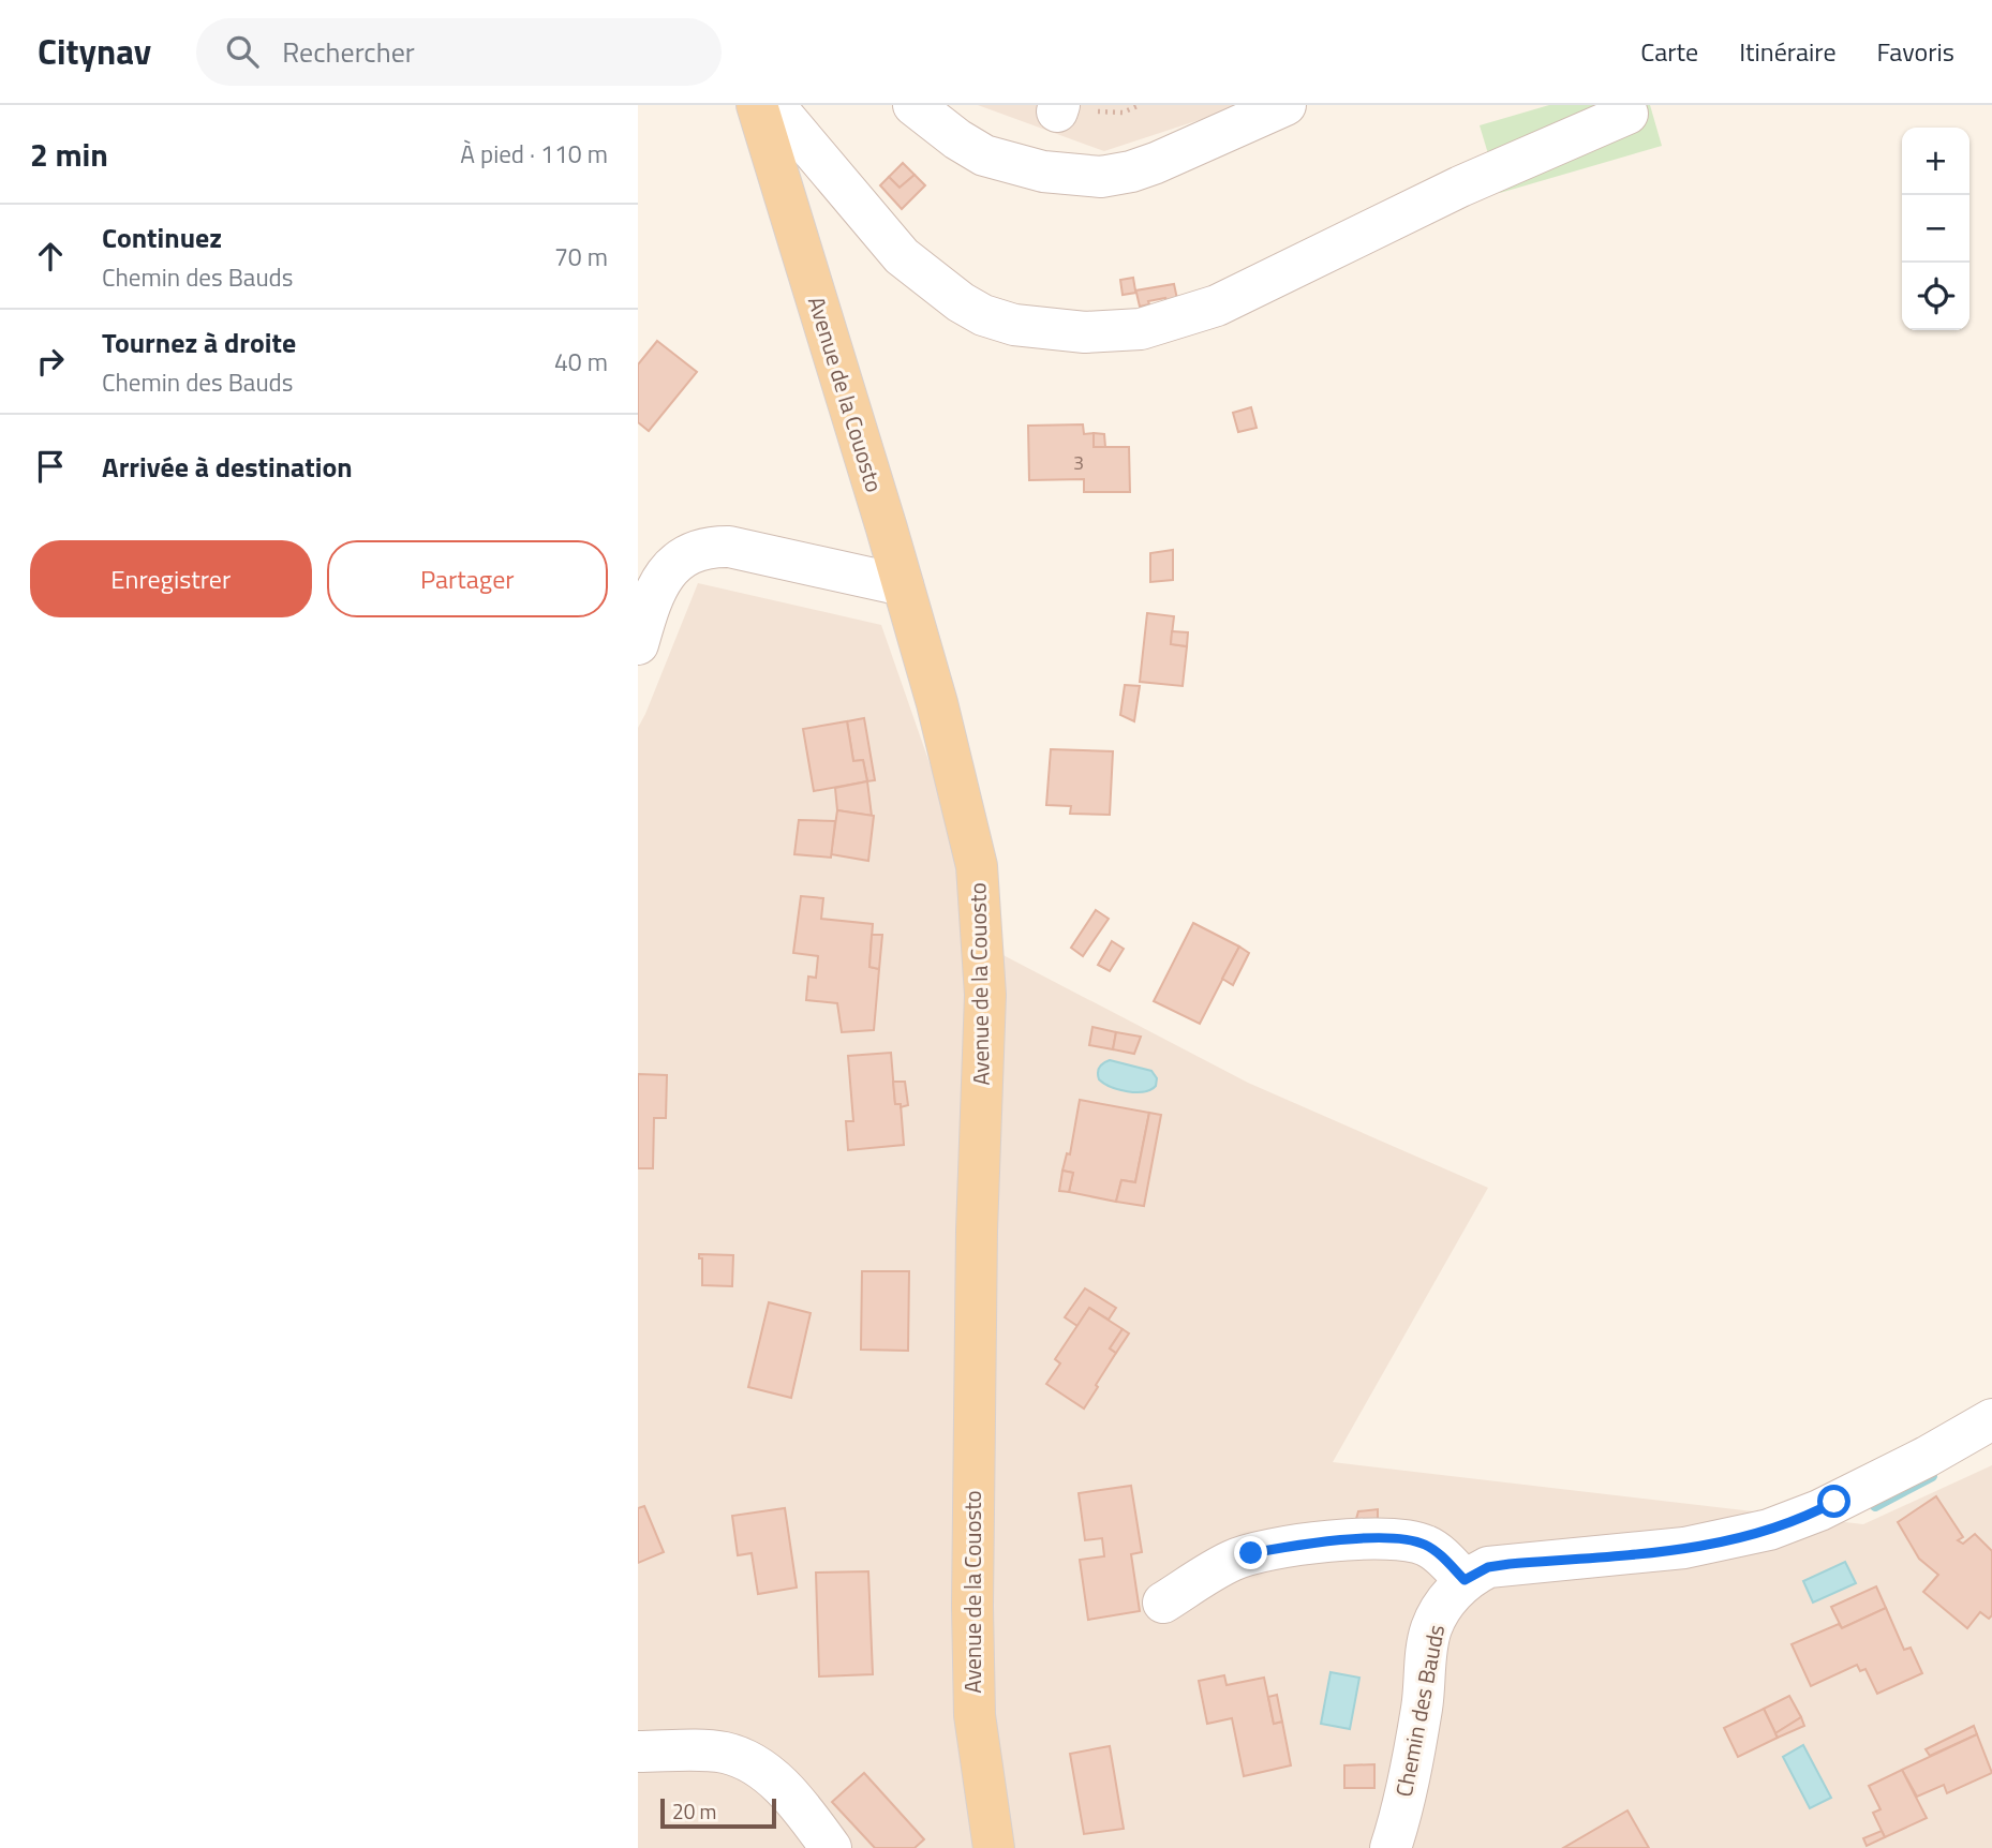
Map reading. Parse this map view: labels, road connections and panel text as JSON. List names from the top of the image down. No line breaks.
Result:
{"streets":{"main road":["Avenue de la Couosto"],"street":["Chemin des Bauds"]},"house_numbers":["3"],"scale_bar":"20 m","page":{"header":"Citynav","search":"Rechercher","nav":["Carte","Itinéraire","Favoris"],"heading":["2 min","À pied · 110 m"],"map_buttons":["+","−"],"list":[["Continuez","Chemin des Bauds","70 m"],["Tournez à droite","Chemin des Bauds","40 m"],"Arrivée à destination"],"buttons":["Enregistrer","Partager"],"scale":"20 m"}}
